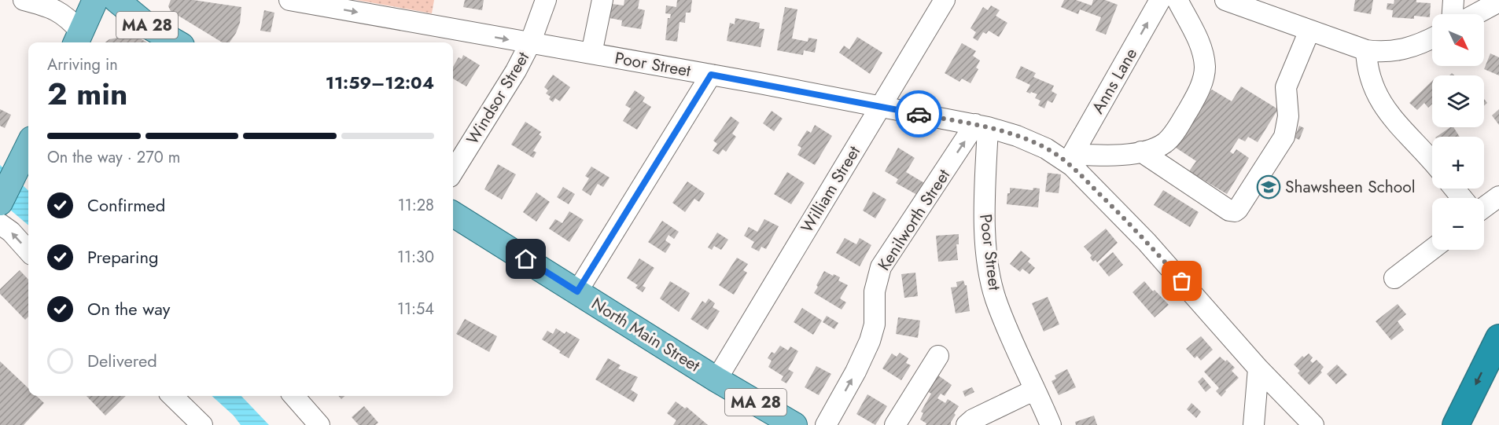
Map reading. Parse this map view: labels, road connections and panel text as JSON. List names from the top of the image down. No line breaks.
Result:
{"streets":{"main road":["MA 28","North Main Street"],"street":["Poor Street","Anns Lane","Windsor Street","William Street","Kenilworth Street"]},"crossings":[["MA 28","William Street"],["MA 28","North Main Street"],["Poor Street","Windsor Street"],["Poor Street","William Street"],["Poor Street","Kenilworth Street"],["William Street","North Main Street"]],"one_way":["Anns Lane","Kenilworth Street"],"places":{"school or university":["Shawsheen School"]},"north":"bottom right","page":{"map_buttons":["+","−"],"heading":["2 min","Arriving in","11:59–12:04"],"bar":"On the way · 270 m","list":[["Confirmed","11:28"],["Preparing","11:30"],["On the way","11:54"],"Delivered"]}}
